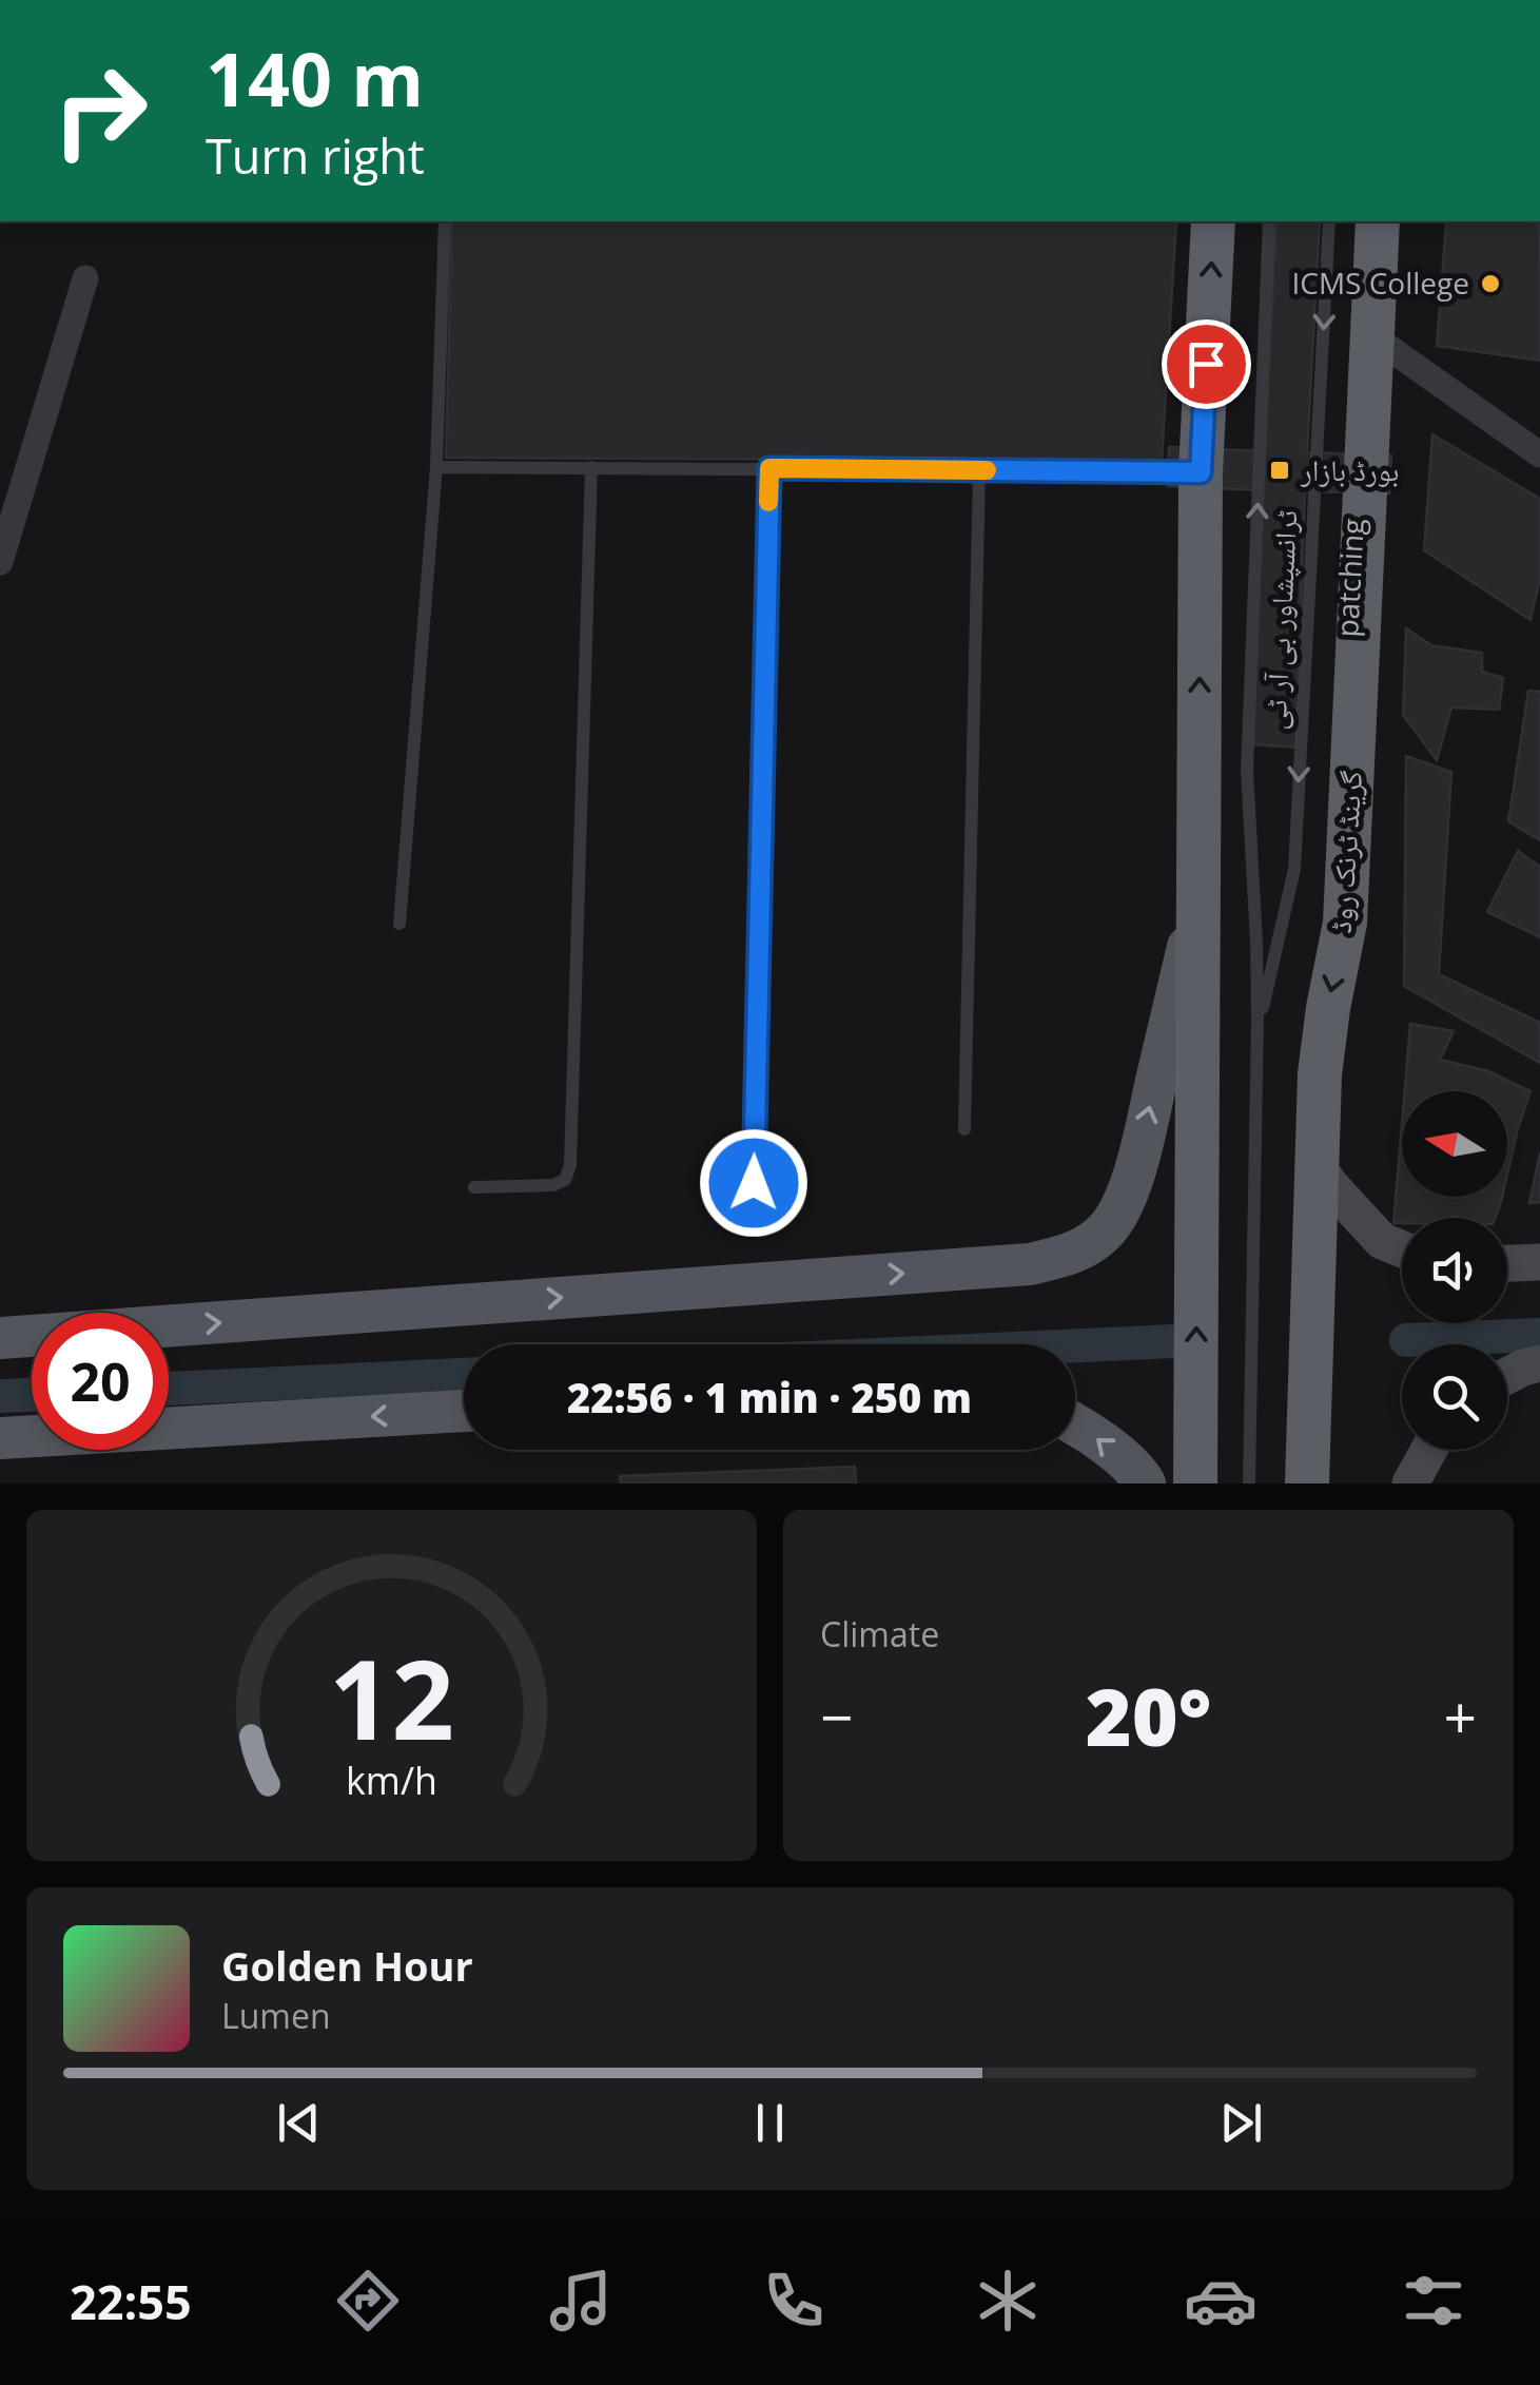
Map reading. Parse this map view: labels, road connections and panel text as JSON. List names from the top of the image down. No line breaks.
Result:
{"streets":{"highway":["گرینڈ ٹرنک روڈ"],"lane":["patching","ٹرانسپشاور بی آر ٹی"]},"places":{"other":["ICMS College"],"transit":["بورڈ بازار"]},"north":"left","page":{"turn":["140 m","Turn right"],"limit":"20","trip":"22:56 · 1 min · 250 m","tile":"Climate","heat":["−","20°","+"],"song":["Golden Hour","Lumen"],"tabs":"22:55","gauge":["12","km/h"]}}
